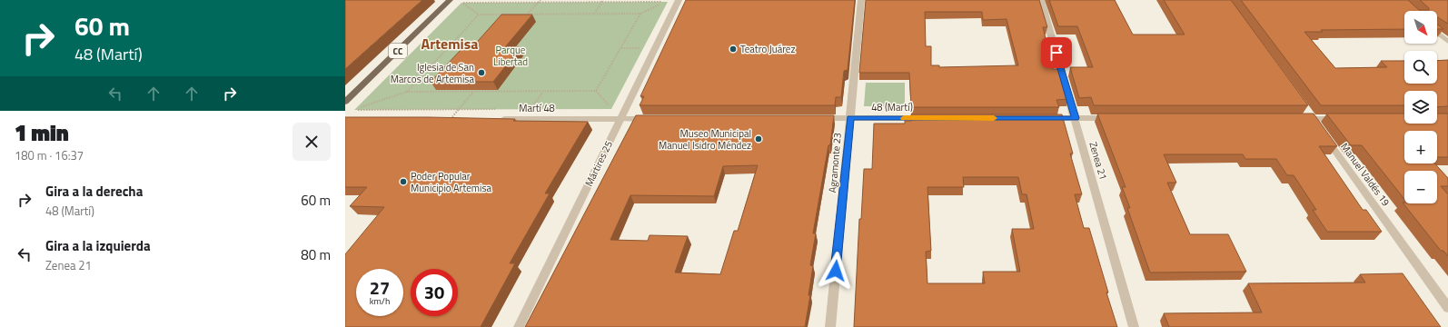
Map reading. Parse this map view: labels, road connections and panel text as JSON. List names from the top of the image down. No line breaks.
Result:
{"streets":{"main road":["CC"],"street":["48 (Martí)","Martí 48","Zenea 21","Agramonte 23","Mártires 25","Manuel Valdés 19"]},"crossings":[["48 (Martí)","Agramonte 23"],["Martí 48","Mártires 25"]],"districts":["Artemisa"],"parks":["Parque Libertad"],"places":["Teatro Juárez","Iglesia de San Marcos de Artemisa","Museo Municipal Manuel Isidro Méndez","Poder Popular Municipio Artemisa"],"north":"bottom right","page":{"turn":["60 m","48 (Martí)"],"map_buttons":["+","−"],"heading":["1 min","180 m · 16:37"],"list":[{"name":"Gira a la derecha","note":"48 (Martí)","value":"60 m"},{"name":"Gira a la izquierda","note":"Zenea 21","value":"80 m"}],"speed":"27 km/h","limit":"30"}}
